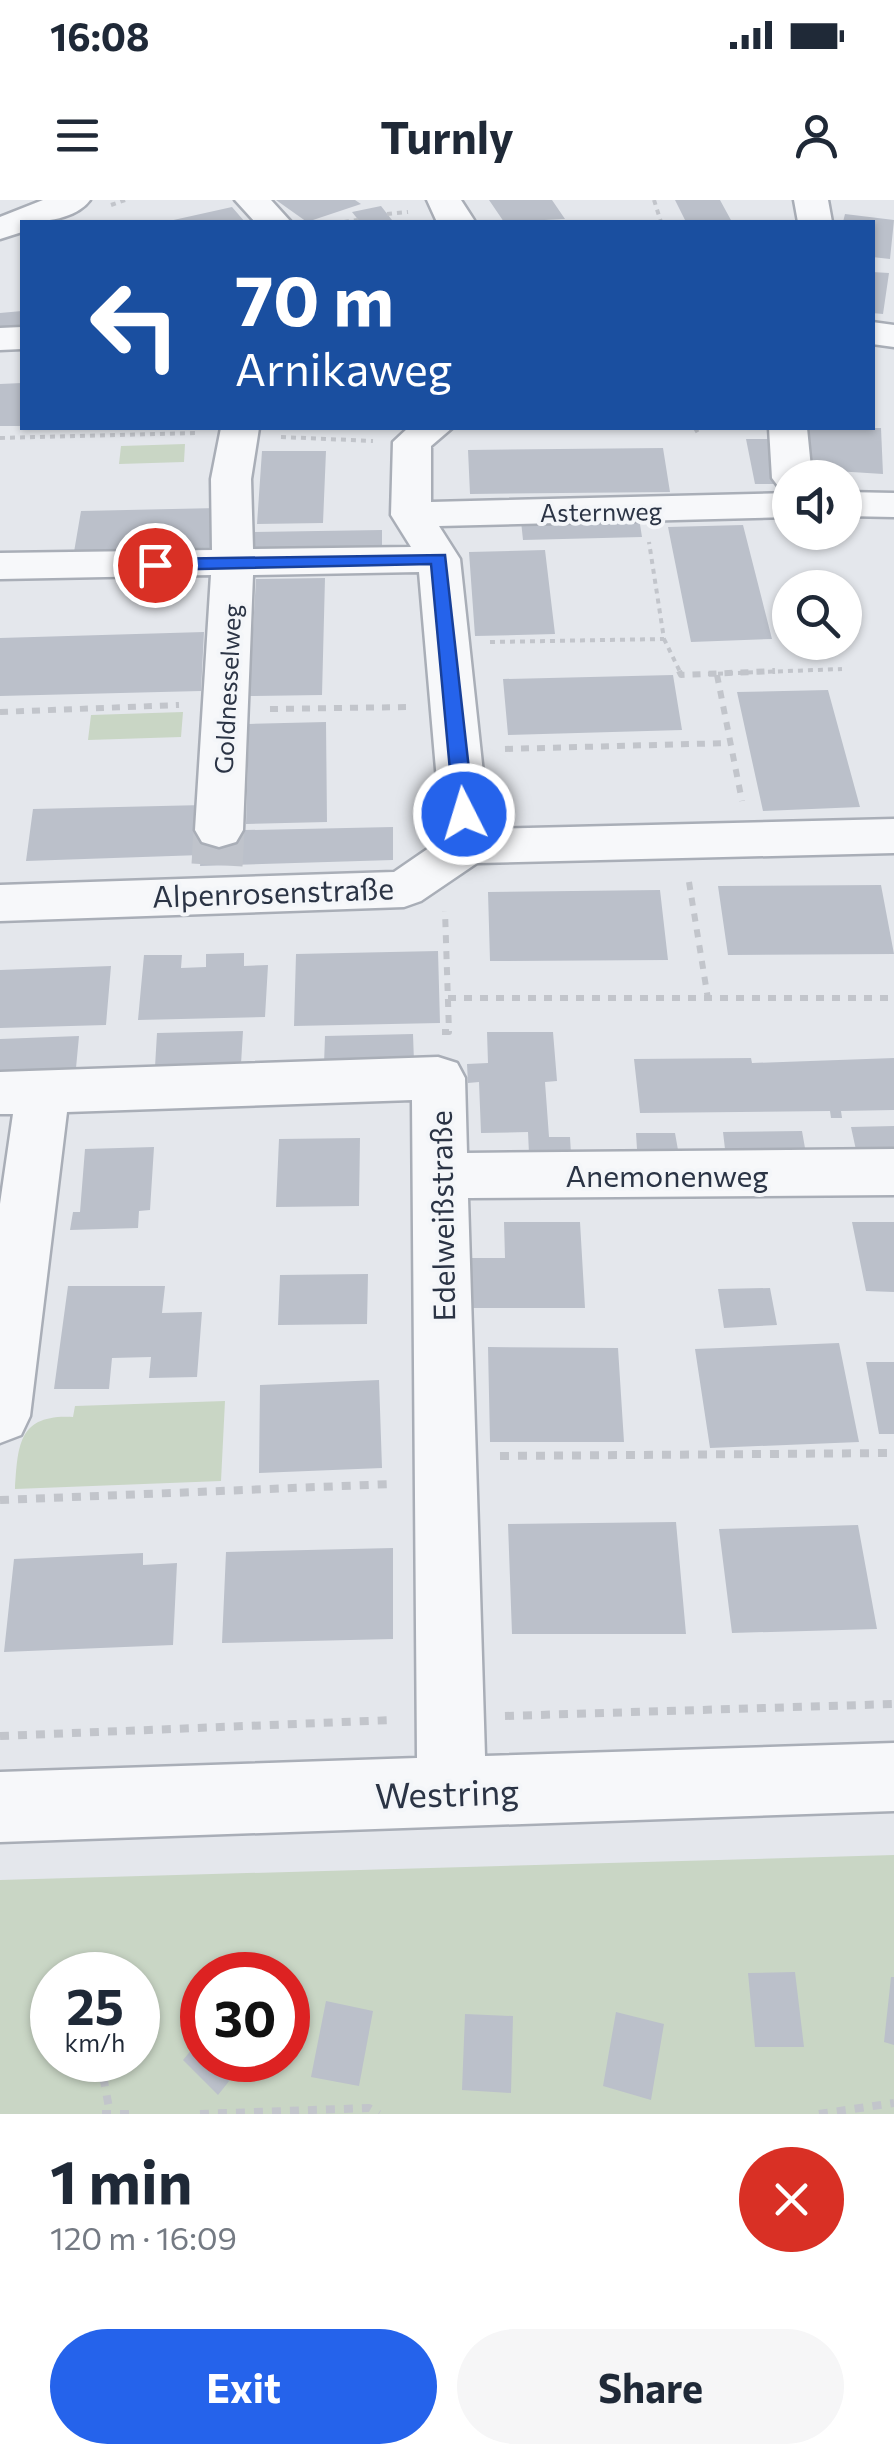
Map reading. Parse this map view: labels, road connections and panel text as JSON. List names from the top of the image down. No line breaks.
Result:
{"streets":{"street":["Asternweg","Goldnesselweg","Alpenrosenstraße","Anemonenweg","Edelweißstraße","Westring"]},"crossings":[["Goldnesselweg","Alpenrosenstraße"],["Anemonenweg","Edelweißstraße"],["Edelweißstraße","Westring"]],"page":{"status":"16:08","header":"Turnly","turn":["70 m","Arnikaweg"],"speed":"25 km/h","limit":"30","heading":["1 min","120 m · 16:09"],"buttons":["Exit","Share"]}}
